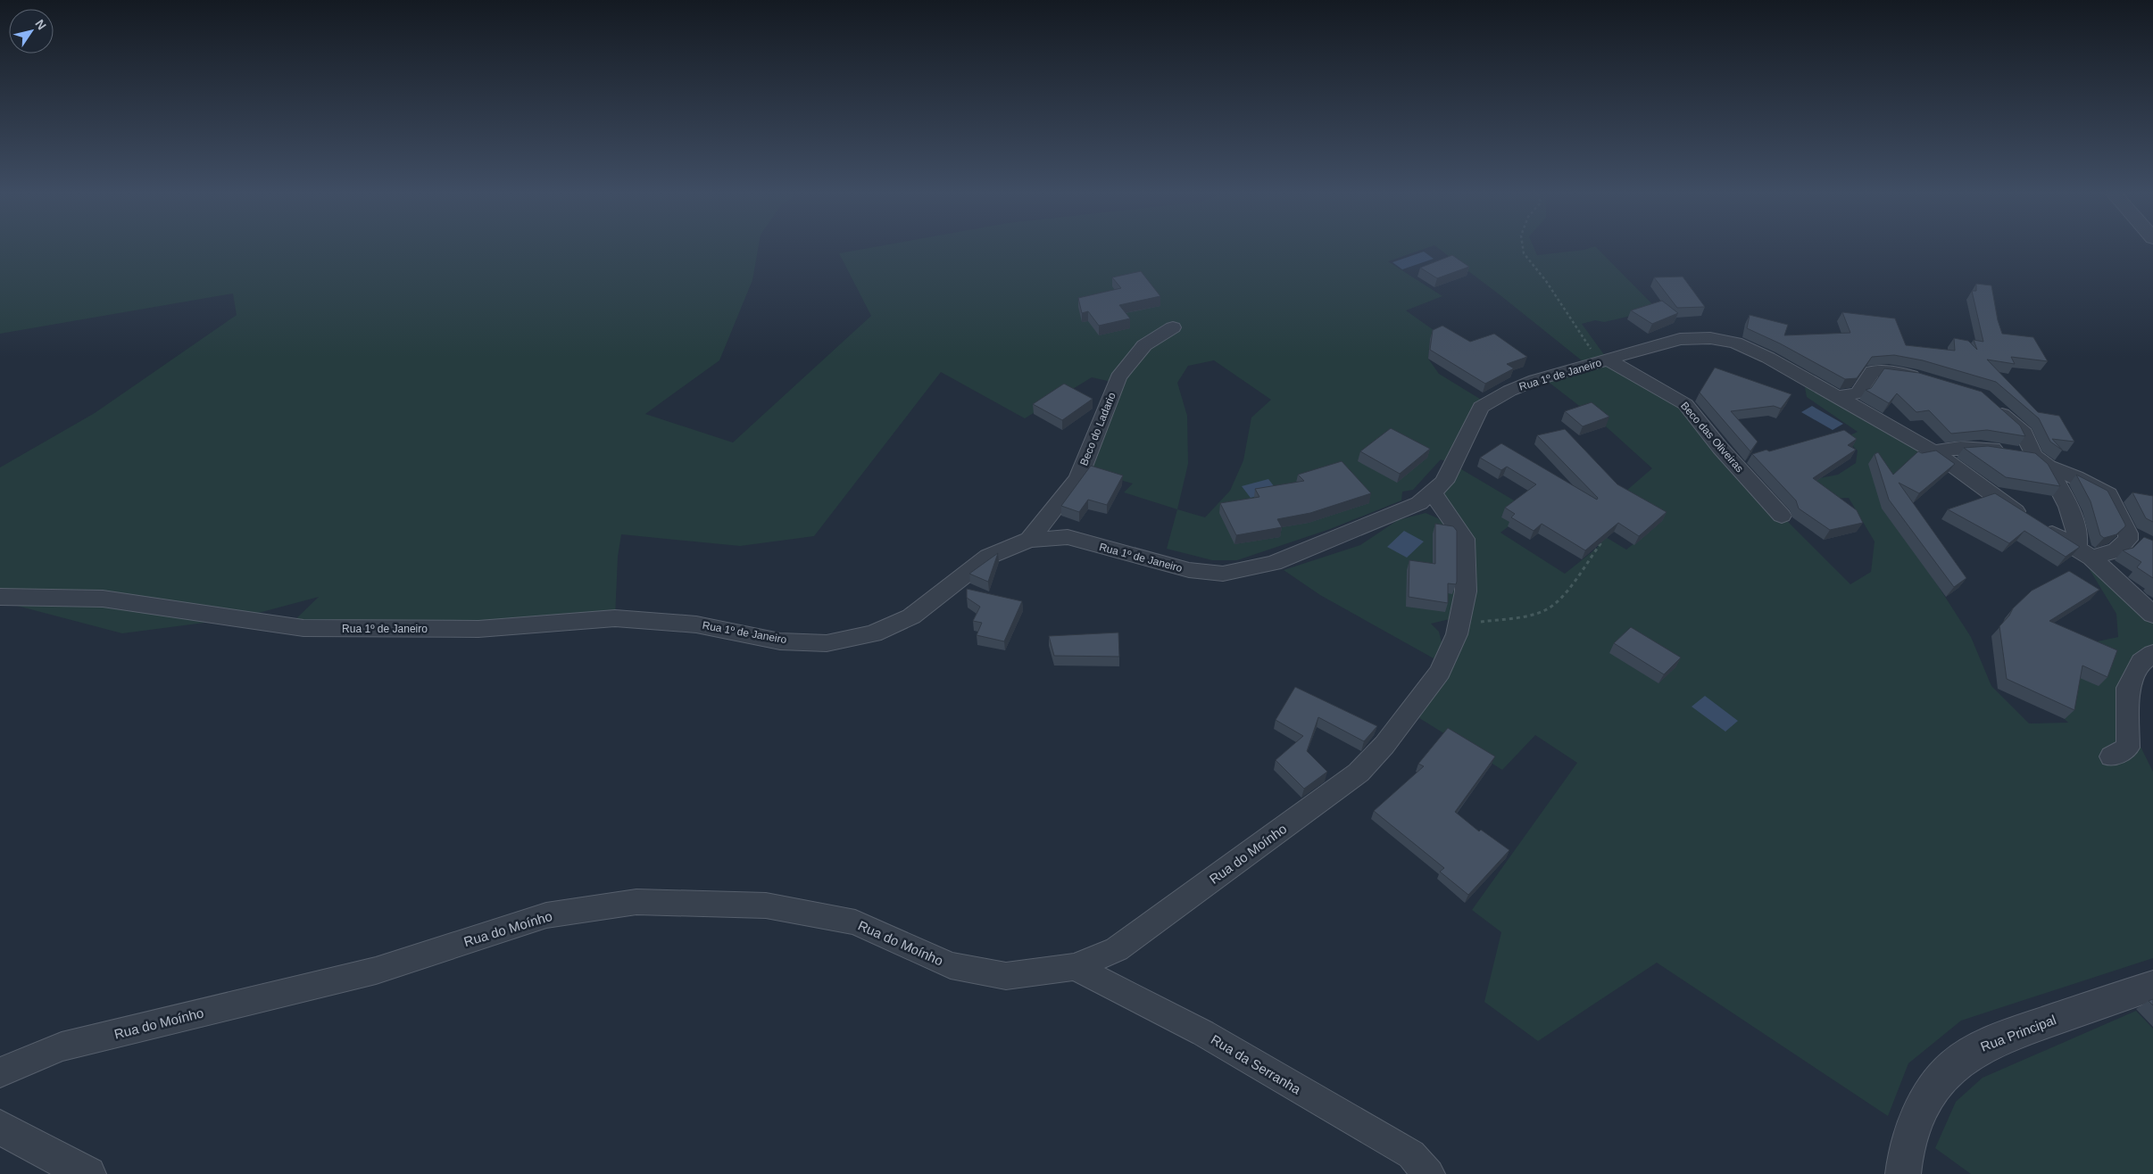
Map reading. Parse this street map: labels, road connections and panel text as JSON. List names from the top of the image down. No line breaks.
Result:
{"streets":{"street":["Rua 1º de Janeiro","Beco do Ladario","Beco das Oliveiras","Rua do Moínho","Rua Principal","Rua da Serranha"]},"crossings":[["Rua 1º de Janeiro","Beco do Ladario"],["Rua 1º de Janeiro","Beco das Oliveiras"],["Rua 1º de Janeiro","Rua do Moínho"],["Rua do Moínho","Rua da Serranha"]],"north":"top right"}
